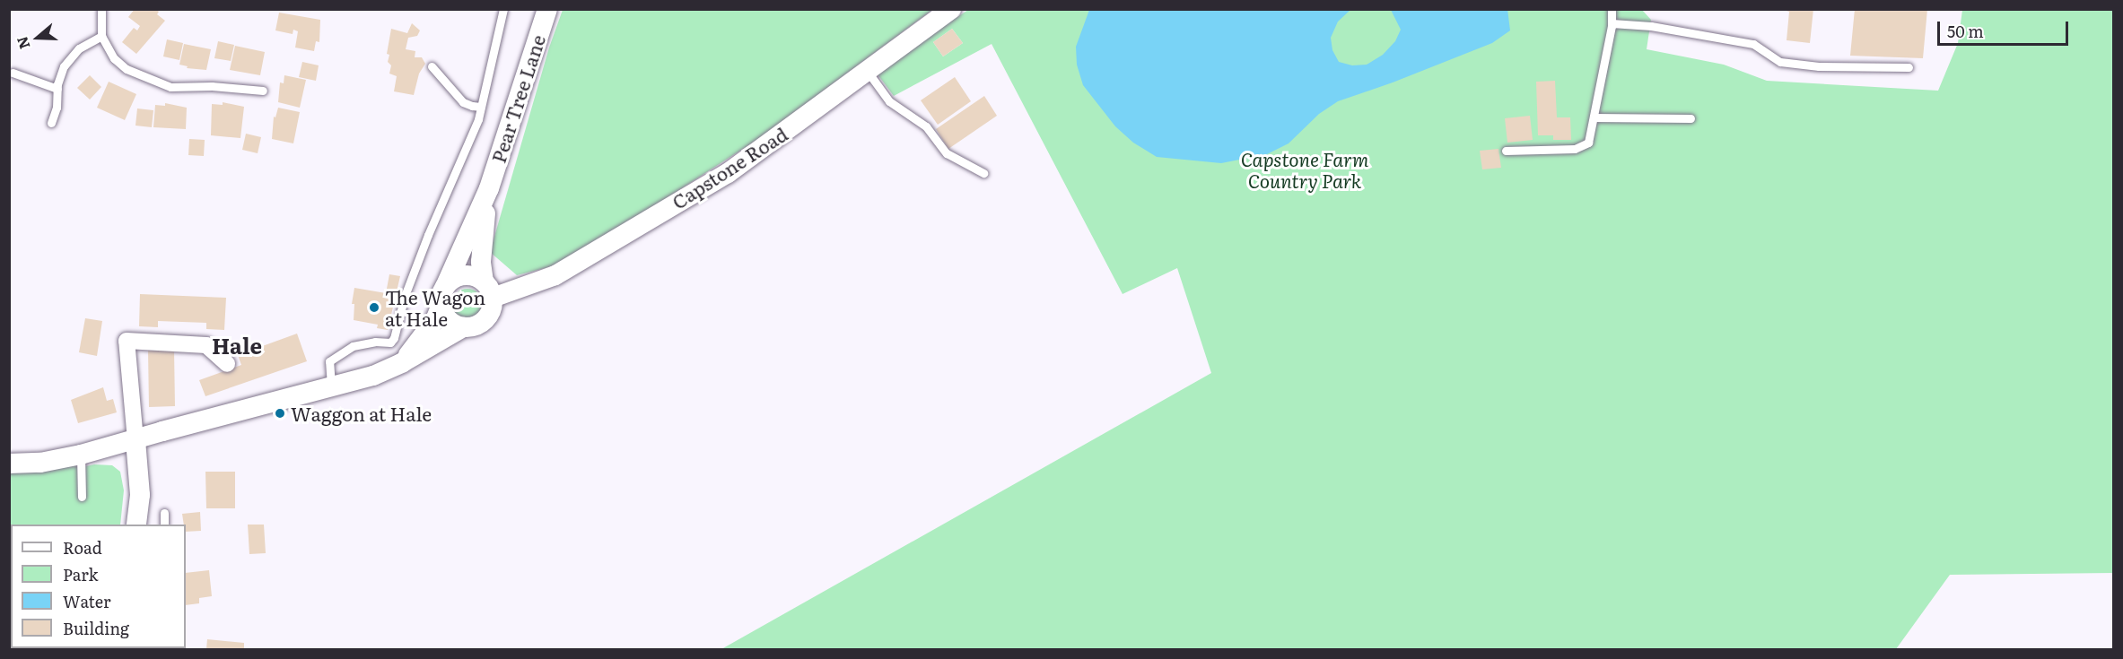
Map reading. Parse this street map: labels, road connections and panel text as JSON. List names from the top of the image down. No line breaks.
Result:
{"streets":{"street":["Pear Tree Lane","Capstone Road"]},"crossings":[["Pear Tree Lane","Capstone Road"]],"districts":["Hale"],"parks":["Capstone Farm Country Park"],"places":["The Wagon at Hale","Waggon at Hale"],"legend":["Road","Park","Water","Building"],"scale_bar":"50 m","north":"left"}
